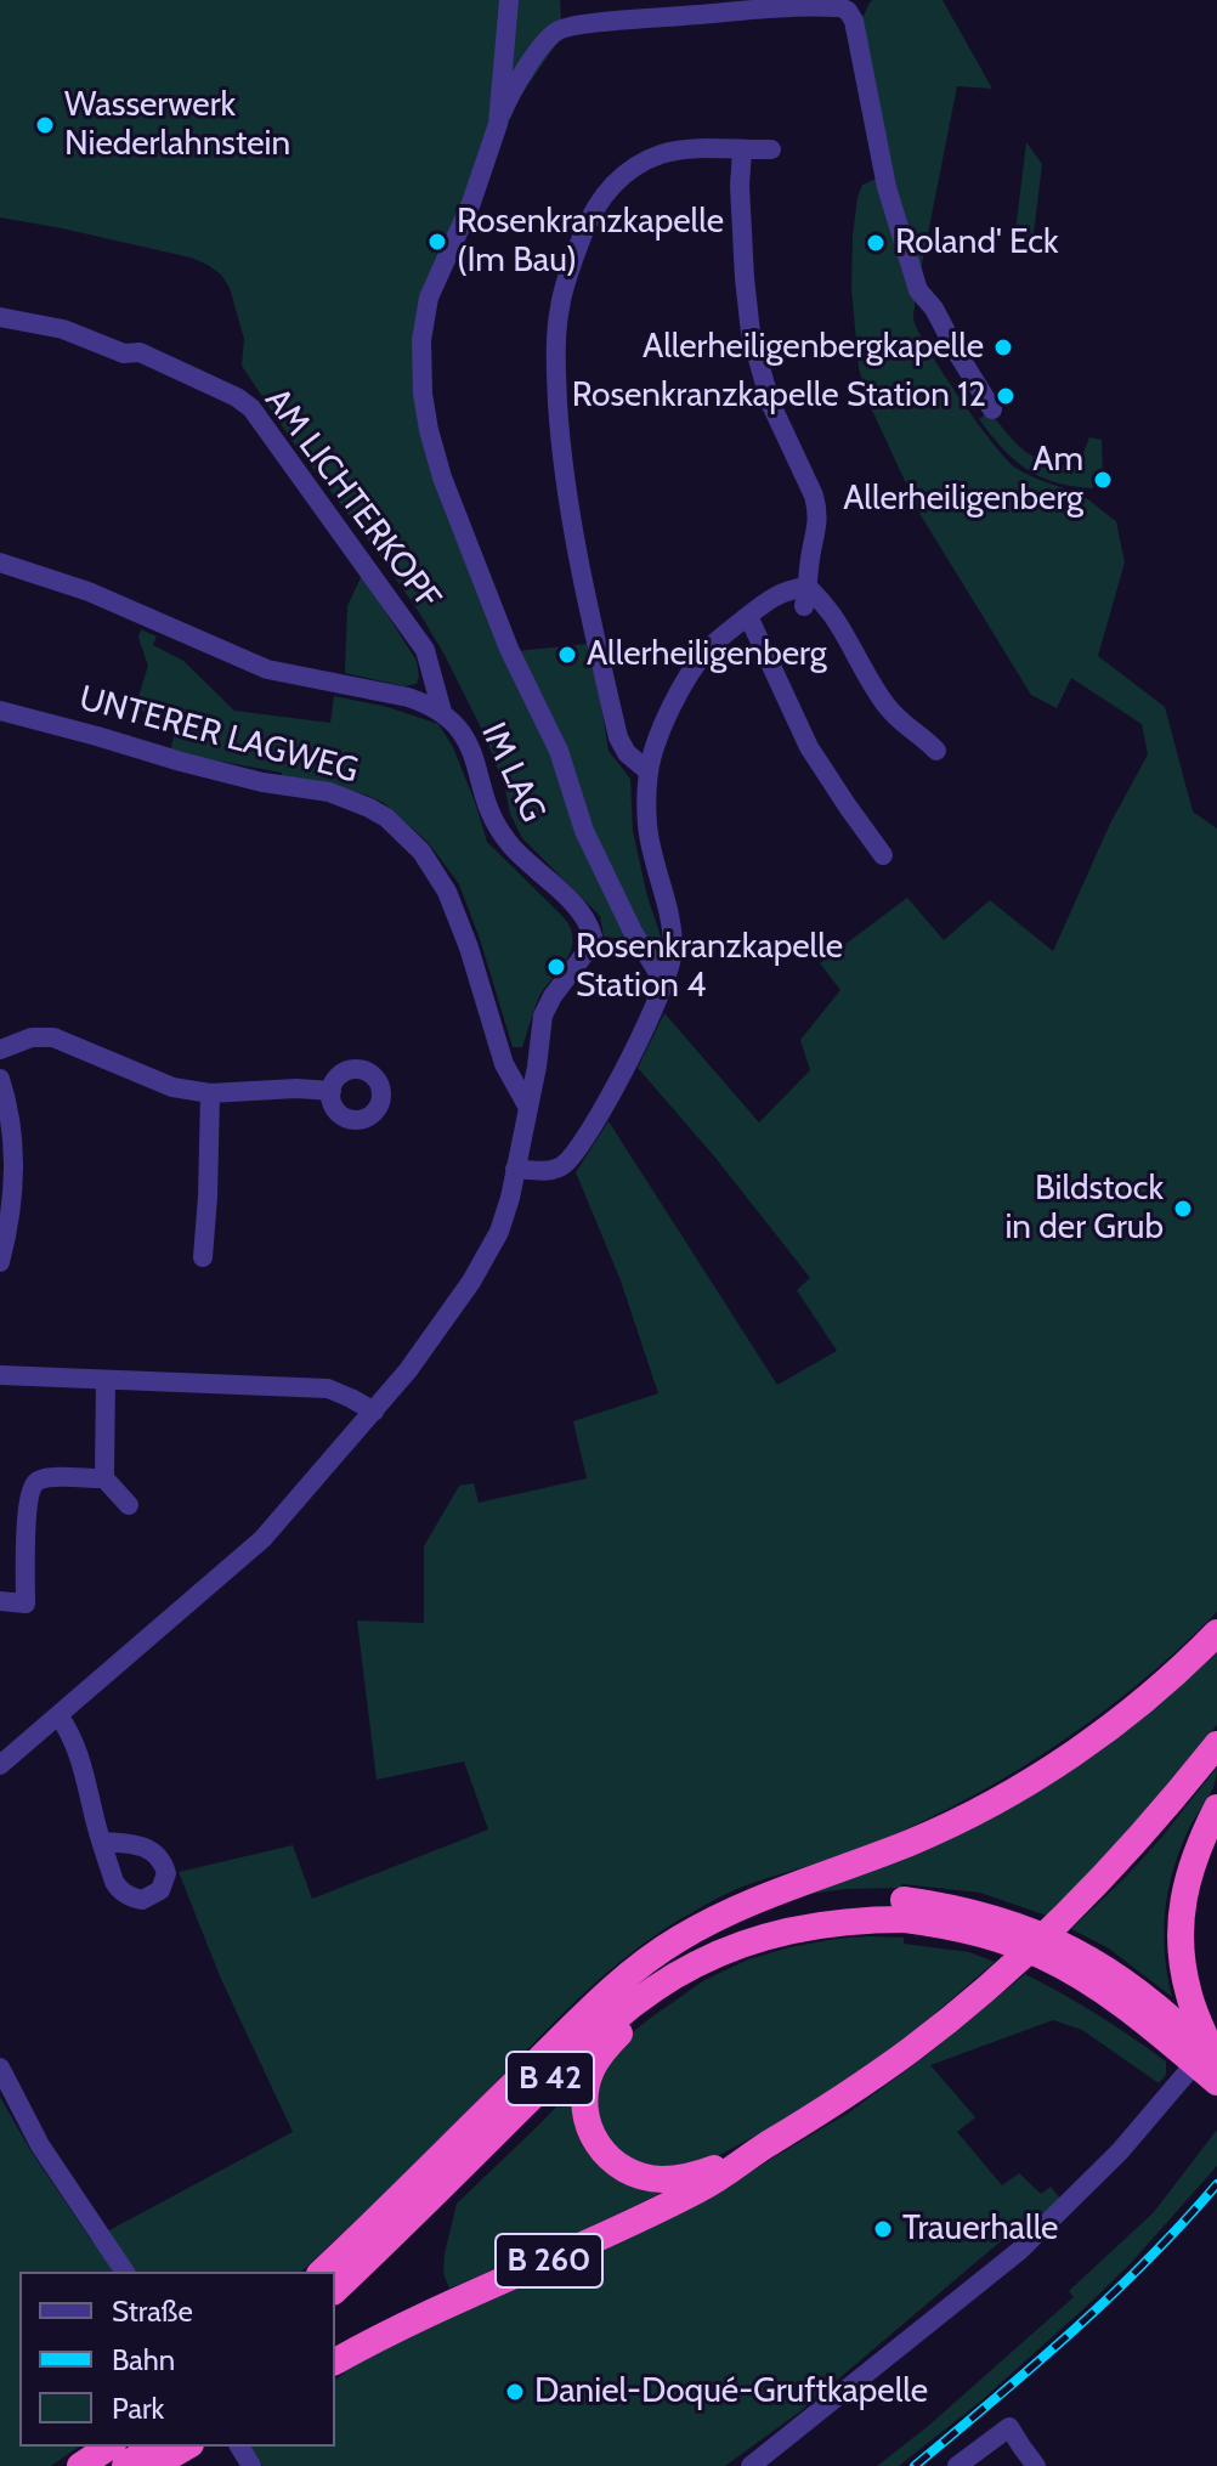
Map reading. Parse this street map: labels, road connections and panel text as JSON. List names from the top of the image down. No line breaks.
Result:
{"streets":{"highway":["B 42","B 260"],"street":["AM LICHTERKOPF","UNTERER LAGWEG","IM LAG"]},"crossings":[["AM LICHTERKOPF","IM LAG"],["UNTERER LAGWEG","IM LAG"],["B 42","B 260"]],"places":["Wasserwerk Niederlahnstein","Rosenkranzkapelle (Im Bau)","Roland' Eck","Allerheiligenbergkapelle","Rosenkranzkapelle Station 12","Am Allerheiligenberg","Allerheiligenberg","Rosenkranzkapelle Station 4","Bildstock in der Grub","Trauerhalle","Daniel-Doqué-Gruftkapelle"],"legend":["Straße","Bahn","Park"]}
